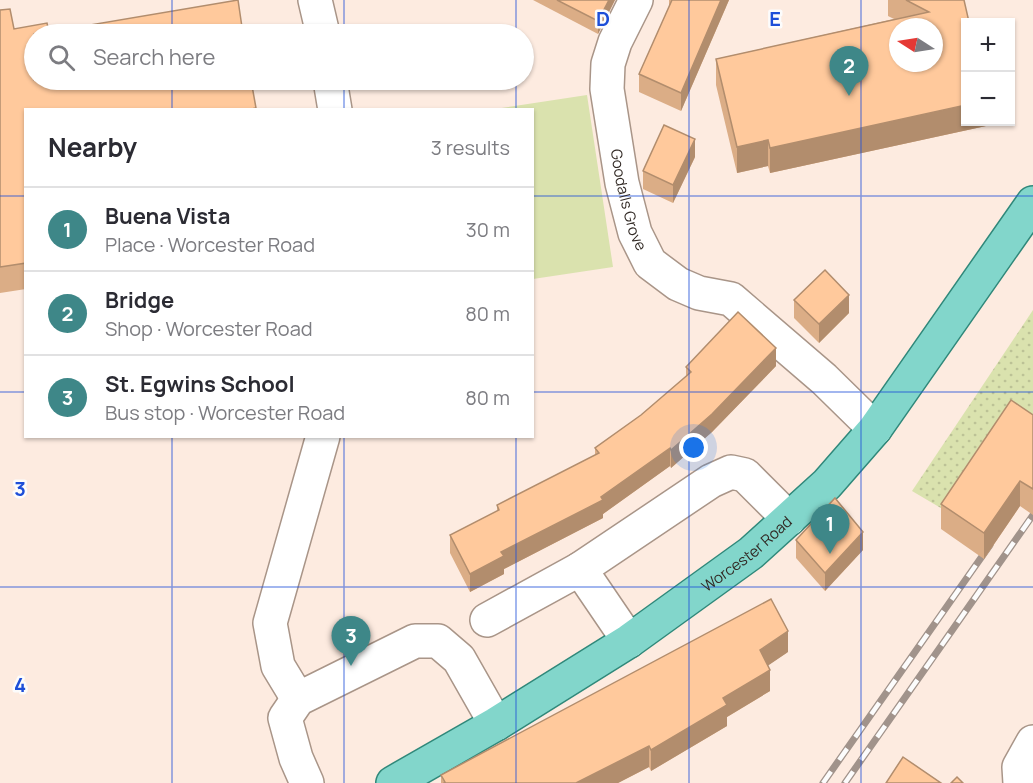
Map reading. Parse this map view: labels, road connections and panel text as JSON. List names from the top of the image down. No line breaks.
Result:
{"streets":{"main road":["Worcester Road"],"street":["Goodalls Grove"]},"crossings":[["Goodalls Grove","Worcester Road"]],"north":"left","page":{"map_buttons":["+","−"],"search":"Search here","pins":["2","1","3"],"heading":["Nearby","3 results"],"list":[{"mark":"1","name":"Buena Vista","note":"Place · Worcester Road","value":"30 m"},{"mark":"2","name":"Bridge","note":"Shop · Worcester Road","value":"80 m"},{"mark":"3","name":"St. Egwins School","note":"Bus stop · Worcester Road","value":"80 m"}]},"grid":{"columns":["D","E"],"rows":["3","4"]}}
